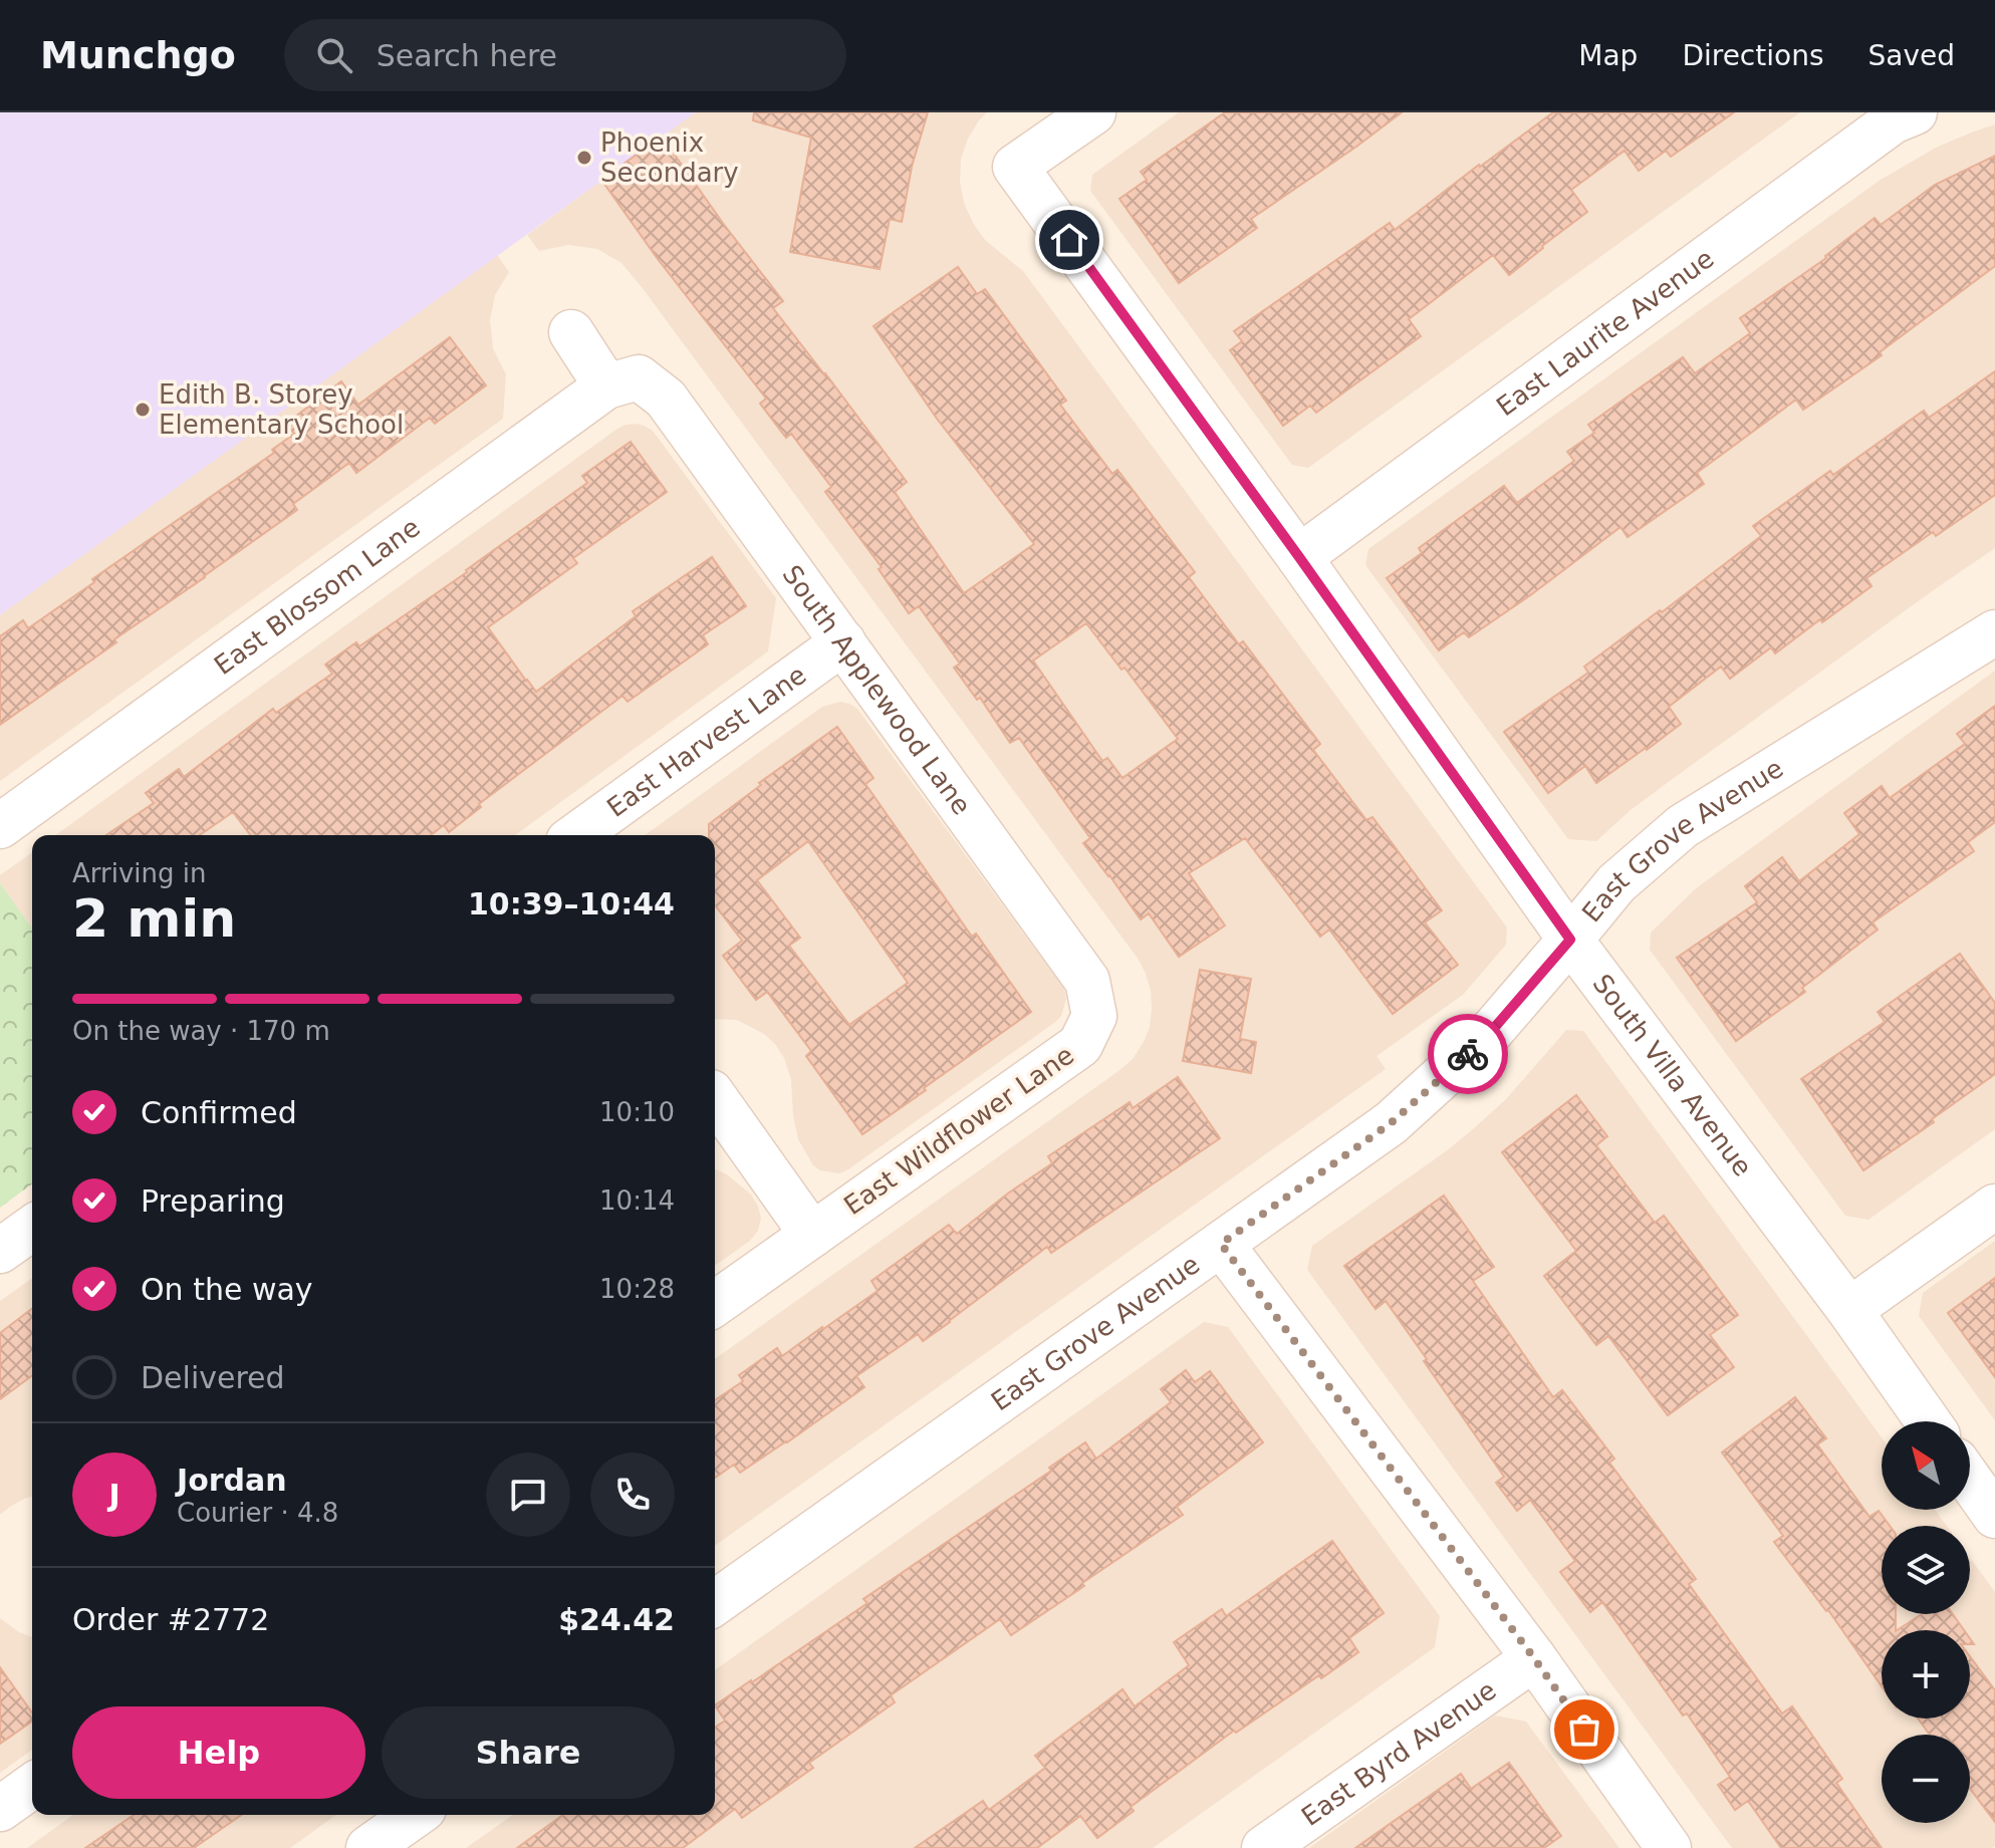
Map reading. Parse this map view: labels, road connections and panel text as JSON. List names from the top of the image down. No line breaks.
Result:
{"streets":{"street":["East Laurite Avenue","East Blossom Lane","South Applewood Lane","East Harvest Lane","East Grove Avenue","South Villa Avenue","East Wildflower Lane","East Byrd Avenue"]},"crossings":[["East Laurite Avenue","South Villa Avenue"],["East Blossom Lane","South Applewood Lane"],["South Applewood Lane","East Harvest Lane"],["South Applewood Lane","East Wildflower Lane"],["East Grove Avenue","South Villa Avenue"]],"places":["Phoenix Secondary","Edith B. Storey Elementary School"],"north":"top left","page":{"header":"Munchgo","search":"Search here","nav":["Map","Directions","Saved"],"heading":["2 min","Arriving in","10:39–10:44"],"panel":["Jordan","Courier · 4.8","Order #2772","$24.42"],"bar":"On the way · 170 m","list":[["Confirmed","10:10"],["Preparing","10:14"],["On the way","10:28"],"Delivered"],"map_buttons":["+","−"],"round":"J","buttons":["Help","Share"]}}
